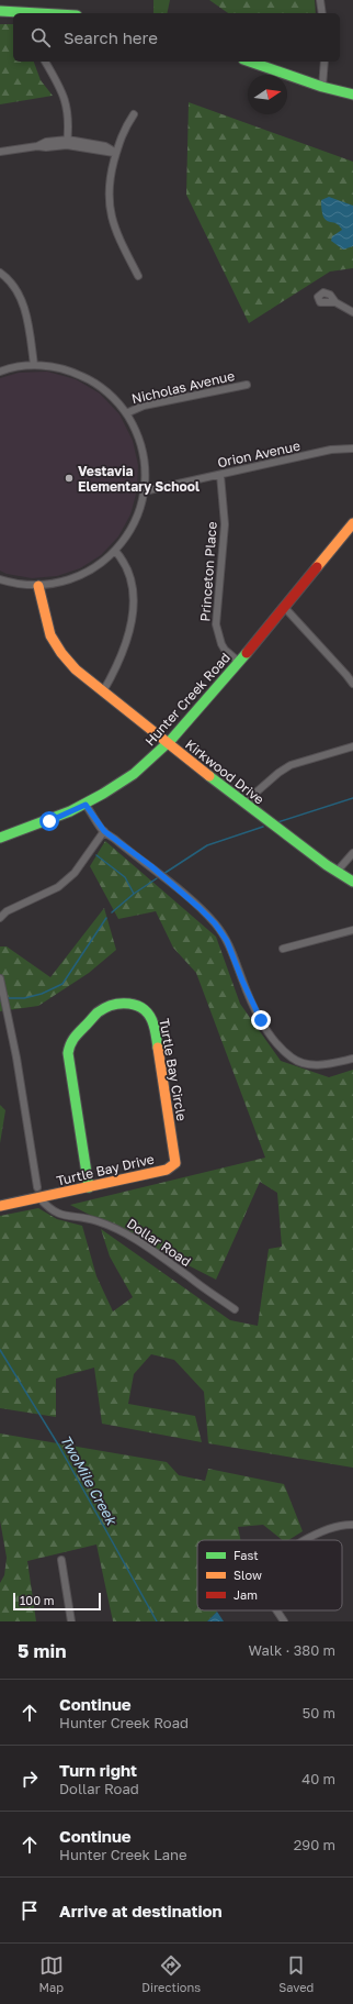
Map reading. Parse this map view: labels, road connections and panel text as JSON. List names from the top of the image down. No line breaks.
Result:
{"streets":{"street":["Nicholas Avenue","Orion Avenue","Princeton Place","Hunter Creek Road","Kirkwood Drive","Turtle Bay Circle","Turtle Bay Drive","Dollar Road"]},"crossings":[["Orion Avenue","Princeton Place"],["Princeton Place","Hunter Creek Road"],["Hunter Creek Road","Kirkwood Drive"],["Turtle Bay Circle","Turtle Bay Drive"],["Turtle Bay Drive","Dollar Road"]],"water":["TwoMile Creek"],"places":["Vestavia Elementary School"],"legend":["Fast","Slow","Jam"],"scale_bar":"100 m","north":"right","page":{"search":"Search here","scale":"100 m","heading":["5 min","Walk · 380 m"],"list":[["Continue","Hunter Creek Road","50 m"],["Turn right","Dollar Road","40 m"],["Continue","Hunter Creek Lane","290 m"],"Arrive at destination"],"nav":["Map","Directions","Saved"]}}
